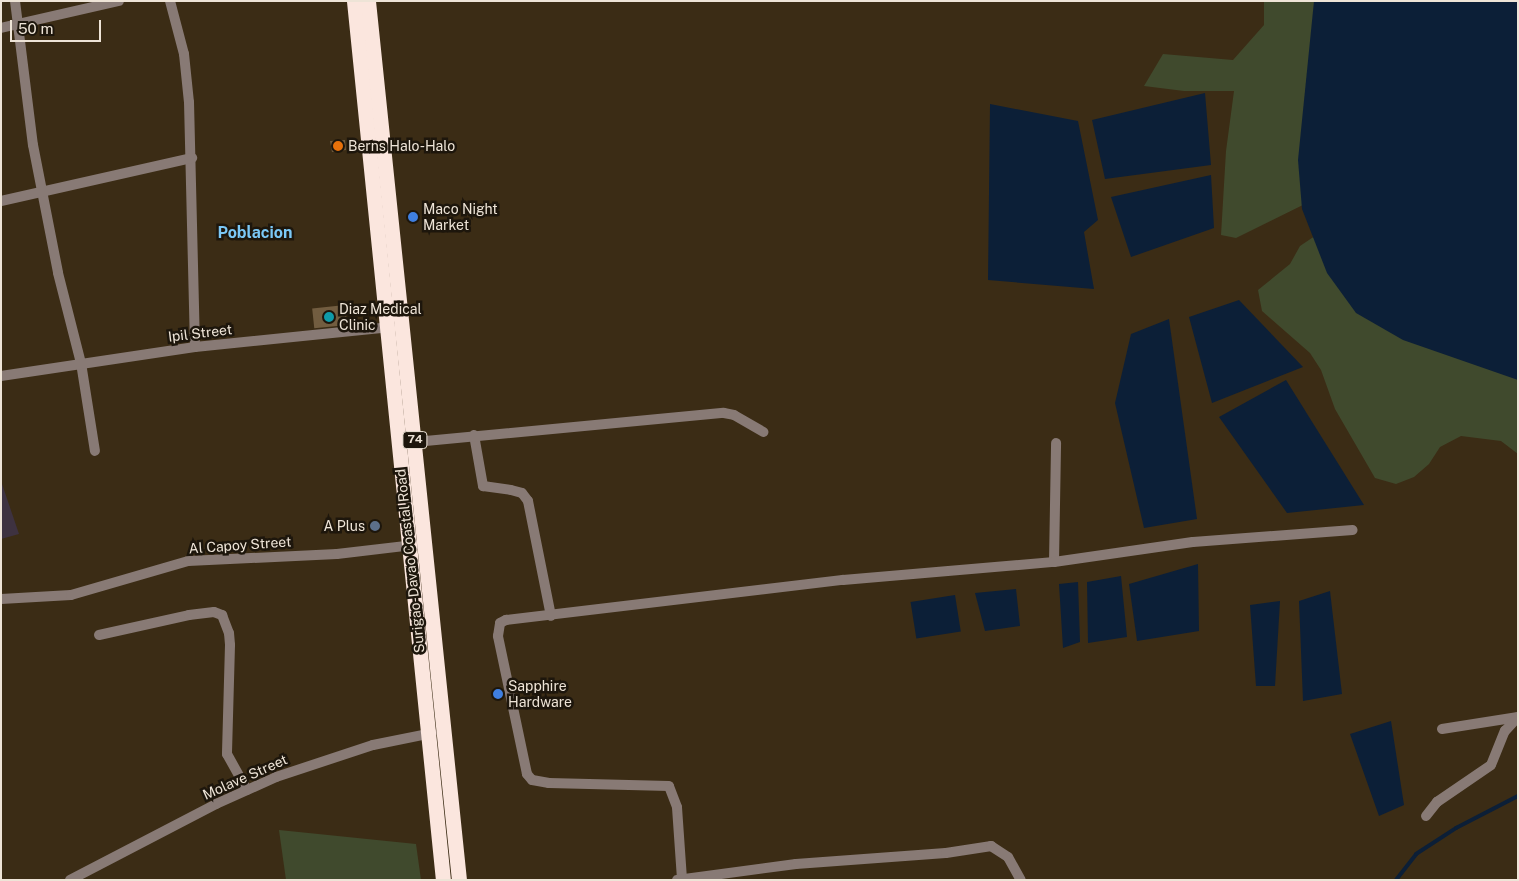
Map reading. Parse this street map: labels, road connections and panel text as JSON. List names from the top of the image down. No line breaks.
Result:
{"streets":{"highway":["74","Surigao-Davao Coastal Road"],"street":["Ipil Street","Al Capoy Street","Molave Street"]},"crossings":[["Ipil Street","Surigao-Davao Coastal Road"],["Al Capoy Street","Surigao-Davao Coastal Road"],["Surigao-Davao Coastal Road","Molave Street"]],"districts":["Poblacion"],"places":["Berns Halo-Halo","Maco Night Market","Diaz Medical Clinic","A Plus","Sapphire Hardware"],"scale_bar":"50 m"}
